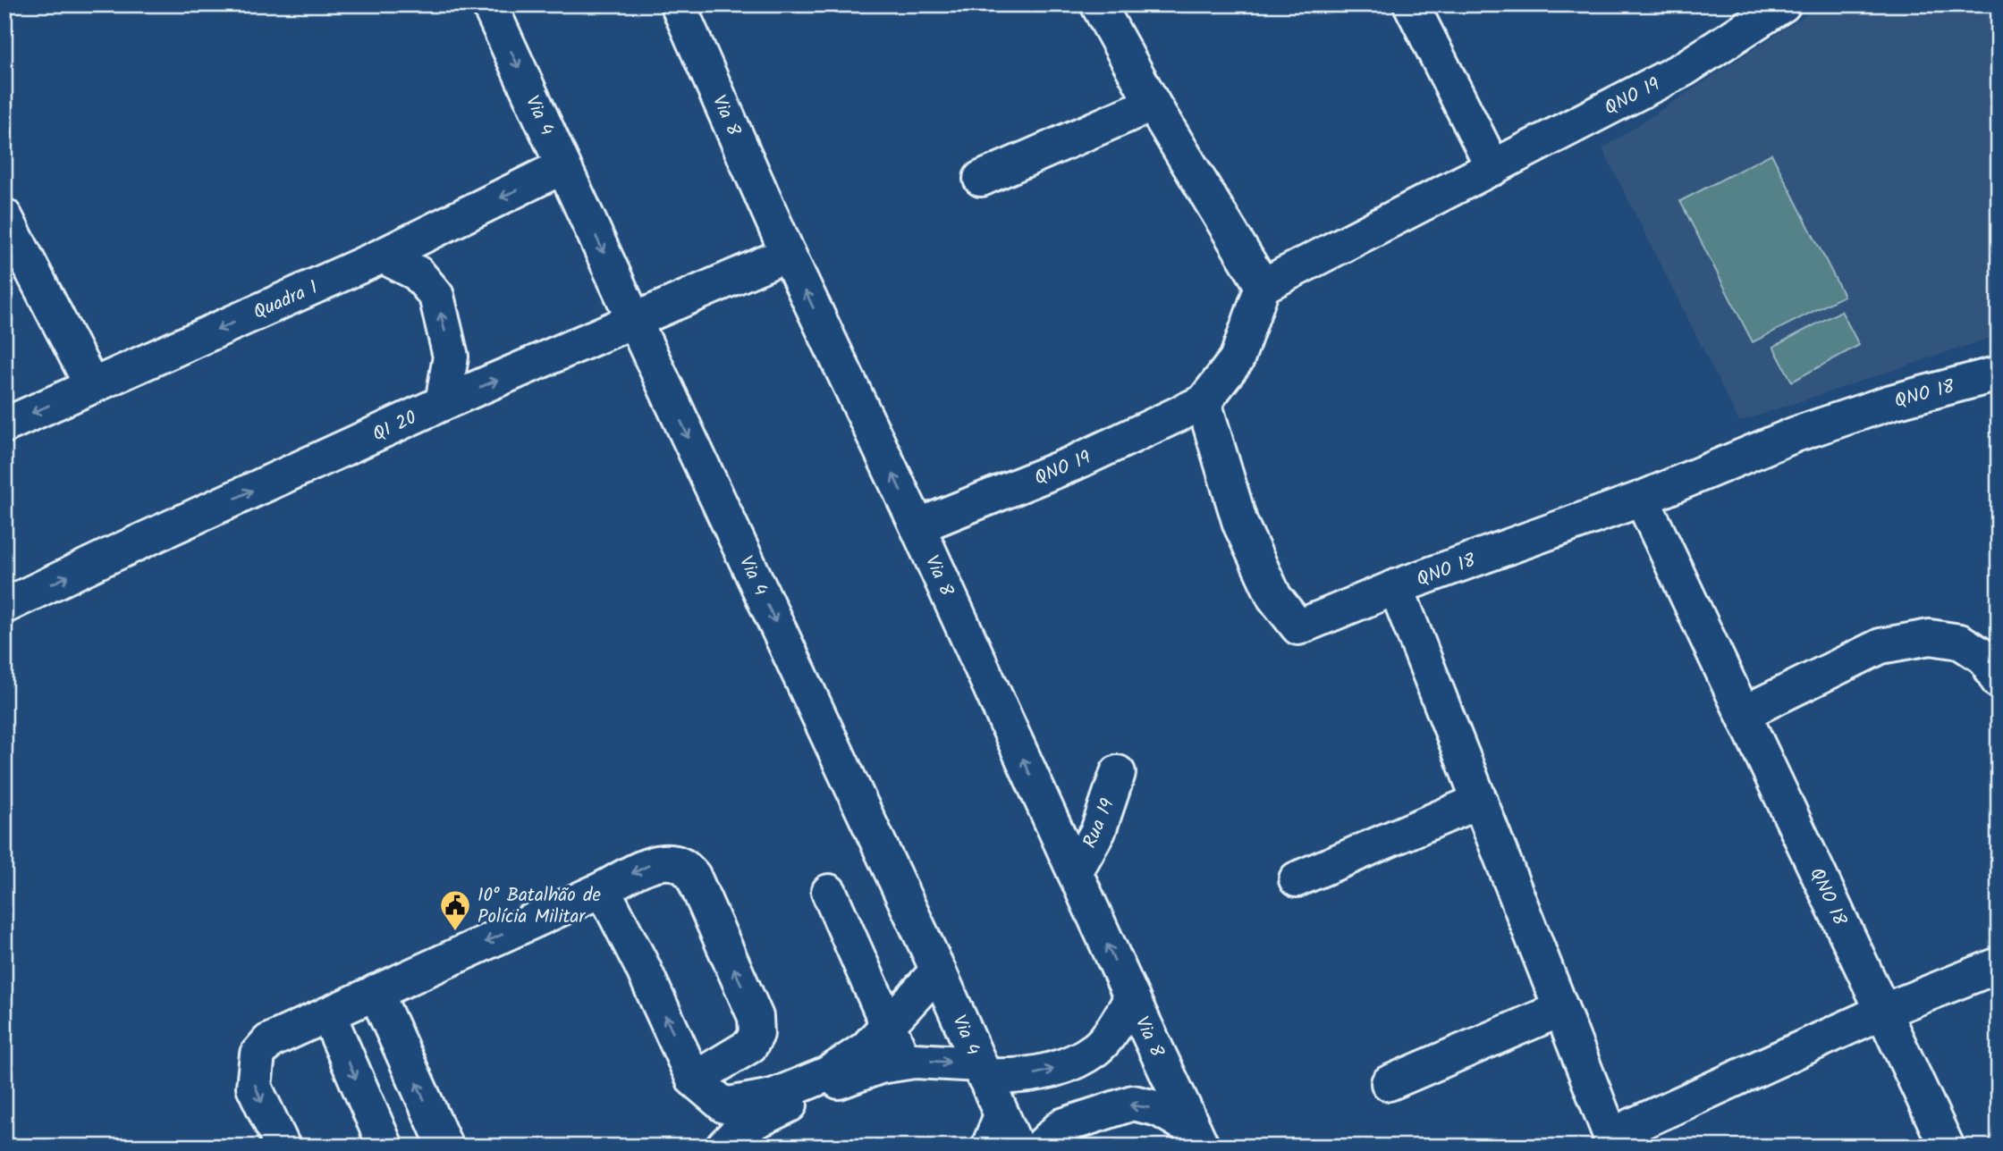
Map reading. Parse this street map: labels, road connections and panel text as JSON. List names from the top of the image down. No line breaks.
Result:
{"streets":{"street":["QNO 19","Via 4","Via 8","Quadra 1","QNO 18","QI 20","Rua 19"]},"crossings":[["QNO 19","Via 8"],["Via 4","Quadra 1"],["Via 4","QI 20"],["Via 8","QI 20"],["Via 8","Rua 19"]],"one_way":["Via 8","Quadra 1","QI 20"],"places":{"public building":["10° Batalhão de Polícia Militar"]}}
